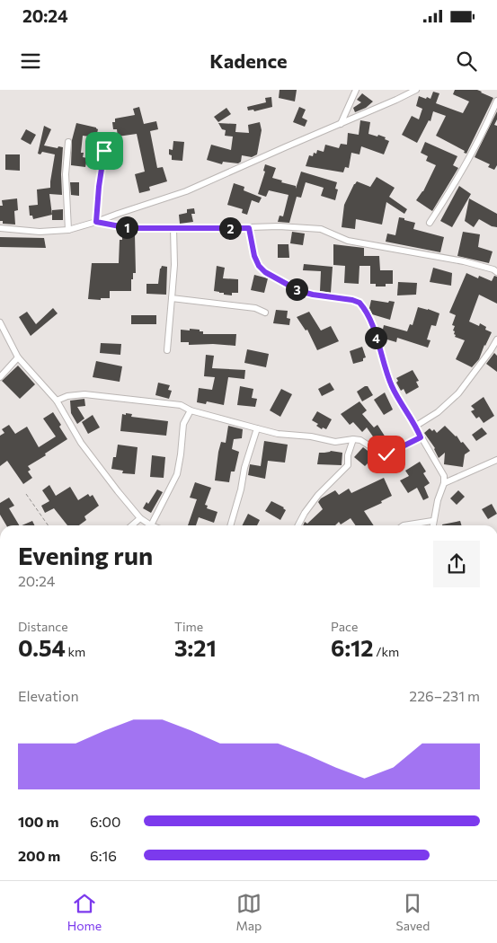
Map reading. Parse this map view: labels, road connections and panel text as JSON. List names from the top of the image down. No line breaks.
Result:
{"page":{"status":"20:24","header":"Kadence","pins":["1","2","3","4"],"heading":["Evening run","20:24"],"stats":[["Distance","0.54 km"],["Time","3:21"],["Pace","6:12 /km"]],"chart":["Elevation","226–231 m"],"list":[{"name":"100 m","note":"6:00"},{"name":"200 m","note":"6:16"}],"tabs":["Home","Map","Saved"]}}
